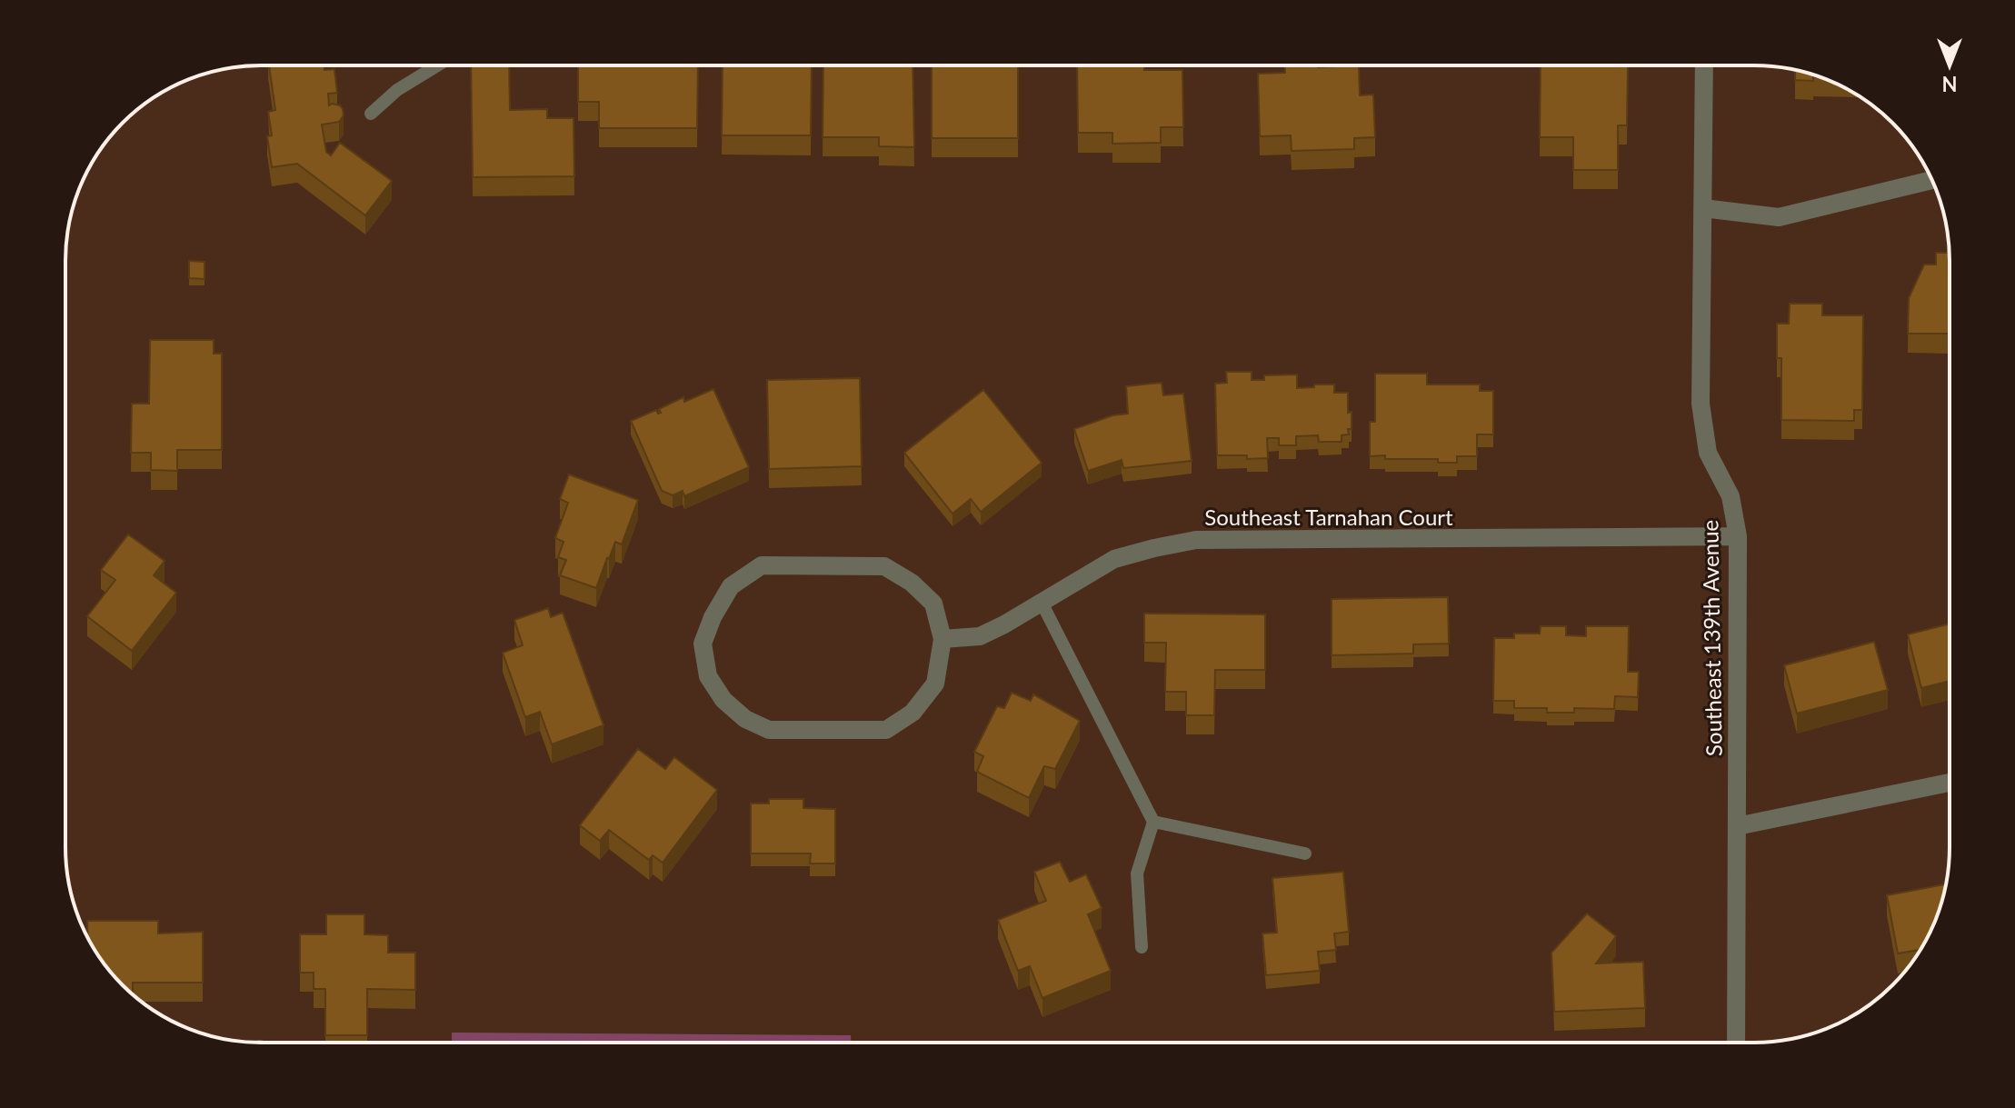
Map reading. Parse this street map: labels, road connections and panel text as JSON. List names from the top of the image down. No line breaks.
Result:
{"streets":{"street":["Southeast Tarnahan Court","Southeast 139th Avenue"]},"crossings":[["Southeast Tarnahan Court","Southeast 139th Avenue"]],"north":"bottom"}
